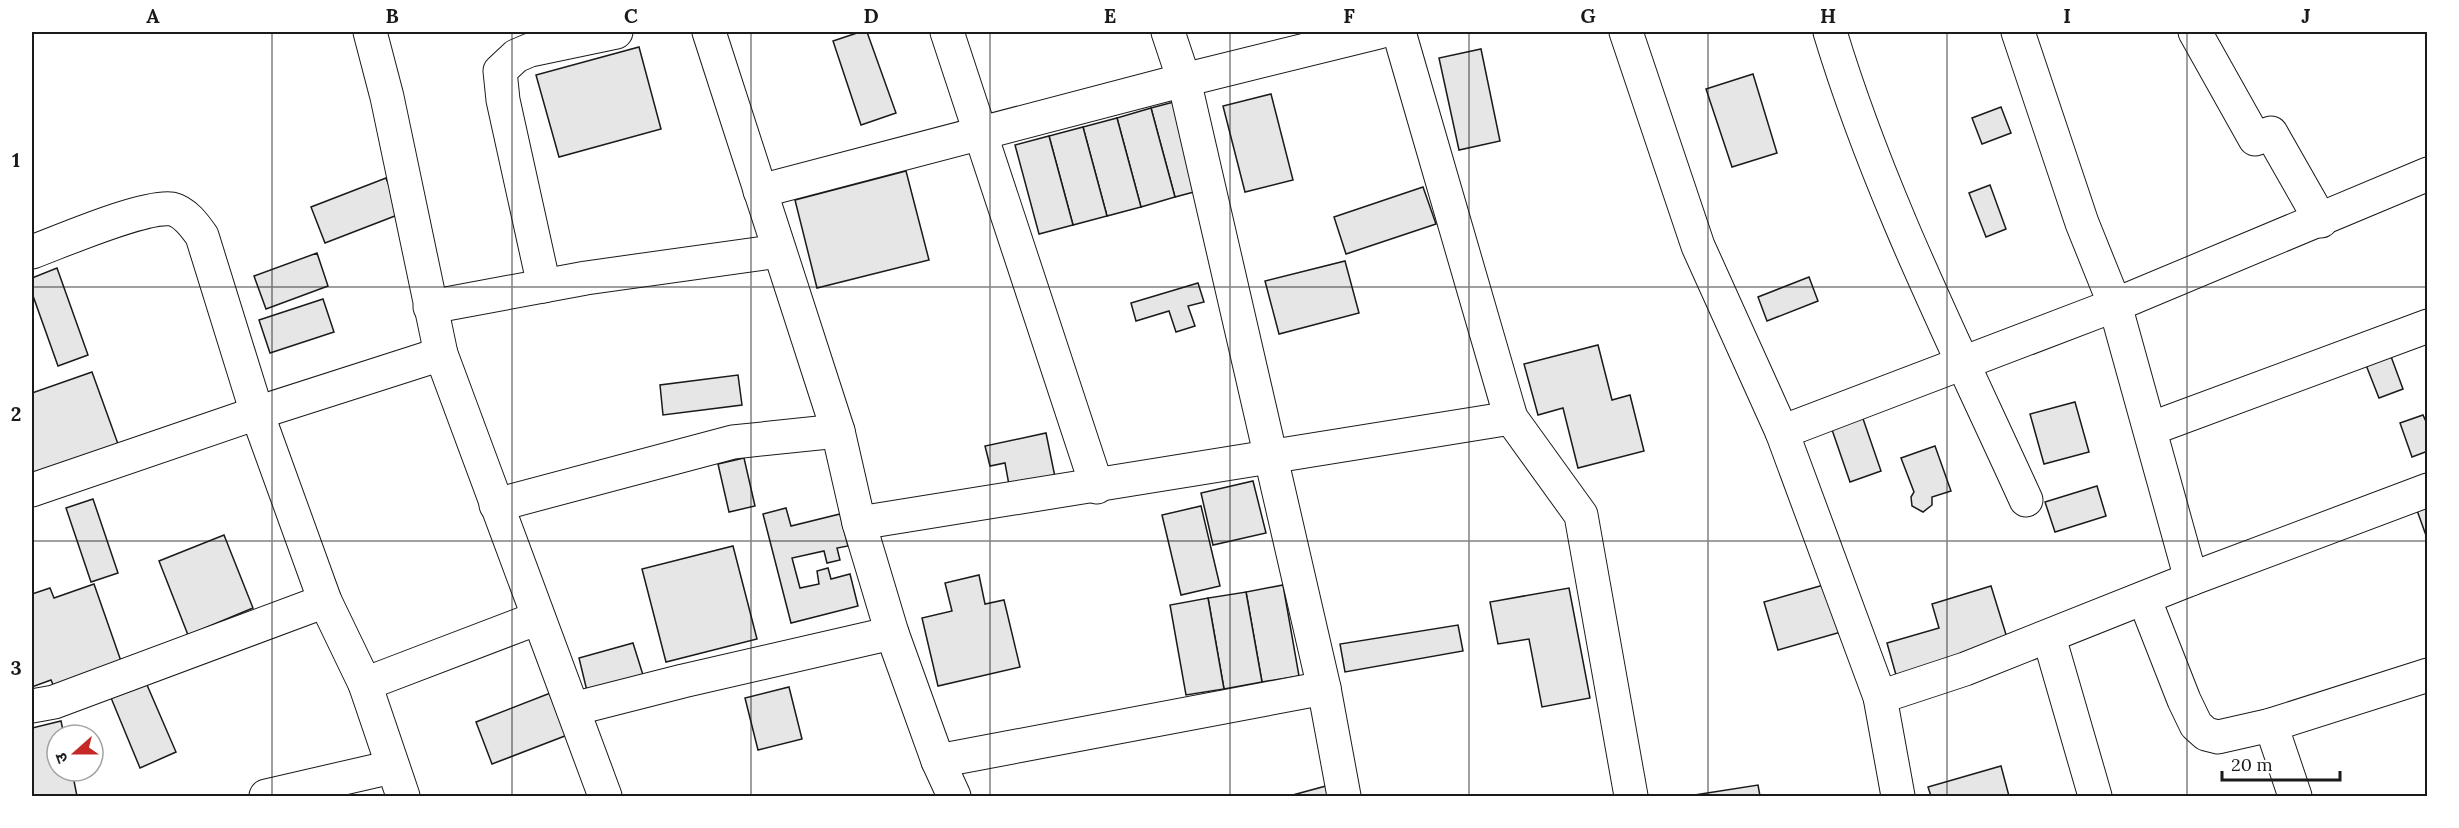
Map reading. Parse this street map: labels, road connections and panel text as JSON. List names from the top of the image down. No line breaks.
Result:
{"scale_bar":"20 m","north":"left","grid":{"columns":["A","B","C","D","E","F","G","H","I","J"],"rows":["1","2","3"]}}
